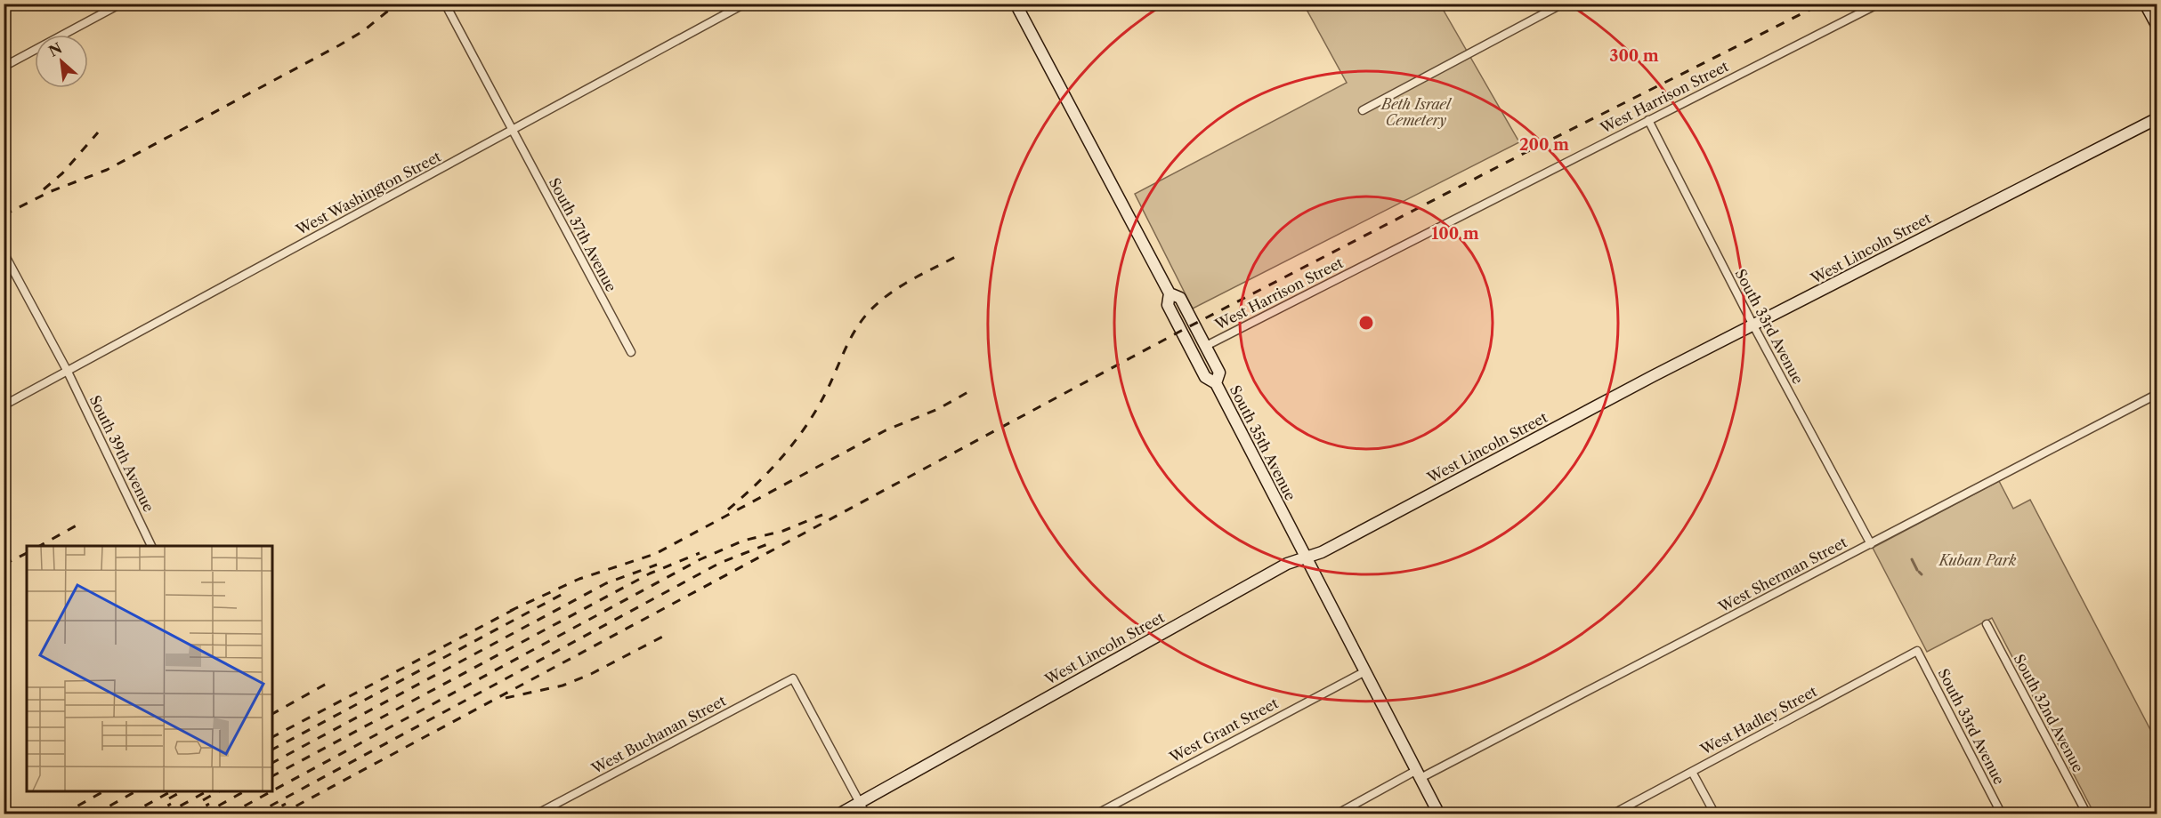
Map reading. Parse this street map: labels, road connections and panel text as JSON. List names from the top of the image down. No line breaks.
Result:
{"streets":{"street":["West Harrison Street","West Washington Street","South 37th Avenue","West Lincoln Street","South 33rd Avenue","South 35th Avenue","South 39th Avenue","West Sherman Street","South 32nd Avenue","West Hadley Street","West Grant Street","West Buchanan Street"]},"crossings":[["West Harrison Street","South 33rd Avenue"],["West Washington Street","South 37th Avenue"],["West Washington Street","South 39th Avenue"],["West Lincoln Street","South 33rd Avenue"],["West Lincoln Street","South 35th Avenue"],["West Lincoln Street","West Buchanan Street"],["South 33rd Avenue","West Sherman Street"],["South 33rd Avenue","West Hadley Street"],["South 35th Avenue","West Sherman Street"],["South 35th Avenue","West Grant Street"]],"parks":["Beth Israel Cemetery","Kuban Park"],"north":"top left","rings":["300 m","200 m","100 m"]}
